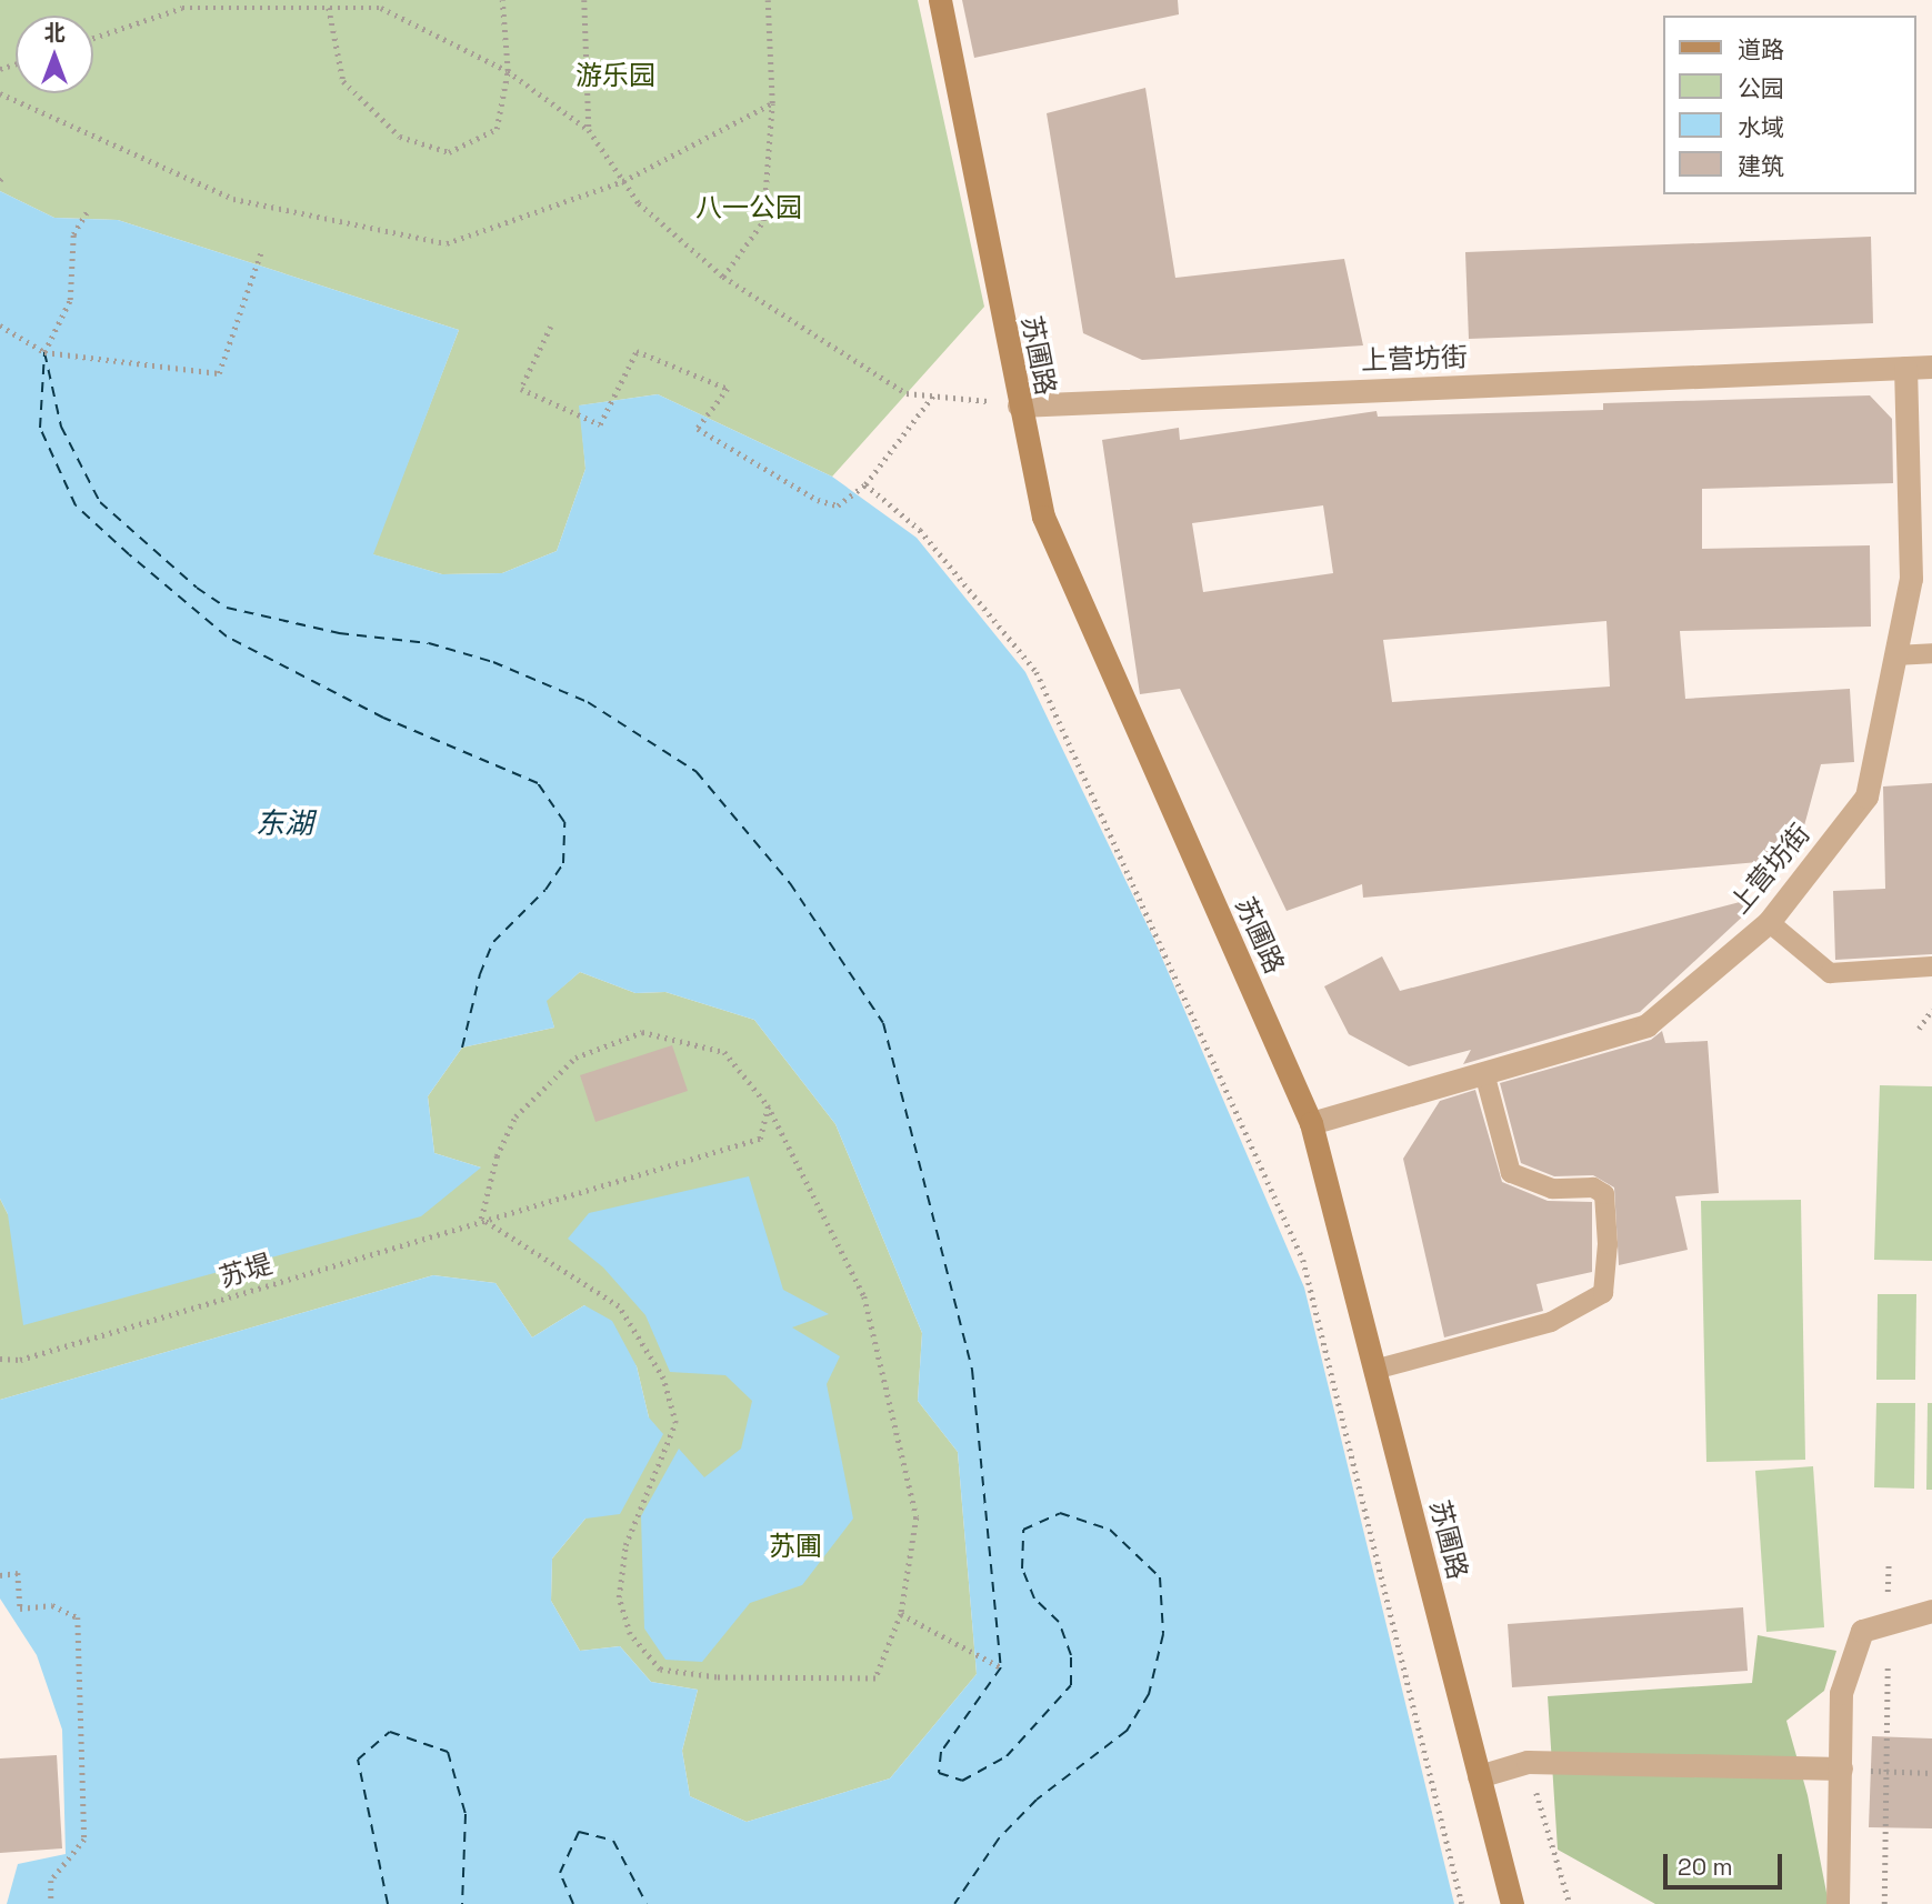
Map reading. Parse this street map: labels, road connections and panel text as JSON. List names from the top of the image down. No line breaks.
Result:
{"streets":{"main road":["苏圃路"],"street":["上营坊街"],"path":["苏堤"]},"crossings":[["苏圃路","上营坊街"]],"water":["东湖"],"parks":["游乐园","八一公园","苏圃"],"legend":["道路","公园","水域","建筑"],"scale_bar":"20 m","north":"top"}
